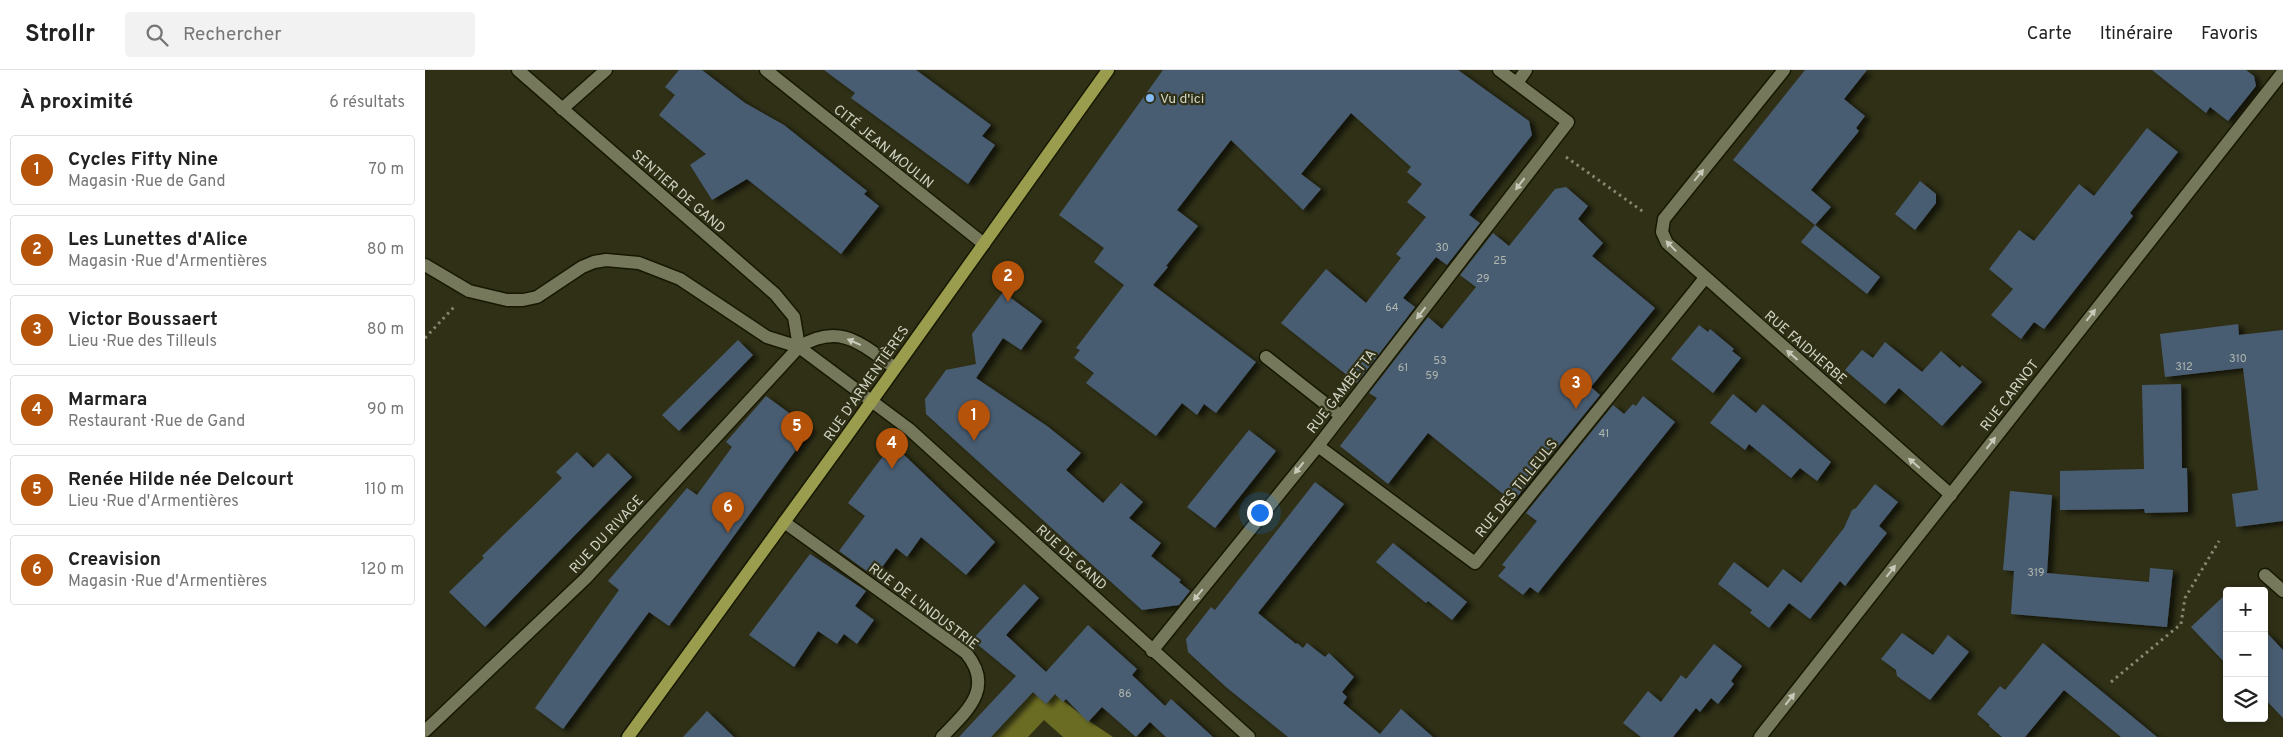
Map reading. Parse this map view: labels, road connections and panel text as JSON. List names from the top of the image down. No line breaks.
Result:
{"streets":{"main road":["RUE D'ARMENTIÈRES"],"street":["CITÉ JEAN MOULIN","SENTIER DE GAND","RUE FAIDHERBE","RUE GAMBETTA","RUE CARNOT","RUE DES TILLEULS","RUE DU RIVAGE","RUE DE GAND","RUE DE L'INDUSTRIE"]},"crossings":[["CITÉ JEAN MOULIN","RUE D'ARMENTIÈRES"],["SENTIER DE GAND","RUE DU RIVAGE"],["RUE FAIDHERBE","RUE CARNOT"],["RUE FAIDHERBE","RUE DES TILLEULS"],["RUE D'ARMENTIÈRES","RUE DU RIVAGE"],["RUE D'ARMENTIÈRES","RUE DE GAND"],["RUE D'ARMENTIÈRES","RUE DE L'INDUSTRIE"],["RUE GAMBETTA","RUE DES TILLEULS"],["RUE GAMBETTA","RUE DE GAND"]],"one_way":["RUE FAIDHERBE","RUE GAMBETTA","RUE CARNOT"],"places":["Vu d'ici"],"house_numbers":["30","25","29","64","310","53","312","61","59","41","319","86"],"page":{"header":"Strollr","search":"Rechercher","nav":["Carte","Itinéraire","Favoris"],"heading":["À proximité","6 résultats"],"list":[{"mark":"1","name":"Cycles Fifty Nine","note":"Magasin · Rue de Gand","value":"70 m"},{"mark":"2","name":"Les Lunettes d'Alice","note":"Magasin · Rue d'Armentières","value":"80 m"},{"mark":"3","name":"Victor Boussaert","note":"Lieu · Rue des Tilleuls","value":"80 m"},{"mark":"4","name":"Marmara","note":"Restaurant · Rue de Gand","value":"90 m"},{"mark":"5","name":"Renée Hilde née Delcourt","note":"Lieu · Rue d'Armentières","value":"110 m"},{"mark":"6","name":"Creavision","note":"Magasin · Rue d'Armentières","value":"120 m"}],"pins":["2","3","1","5","4","6"],"map_buttons":["+","−"]}}
